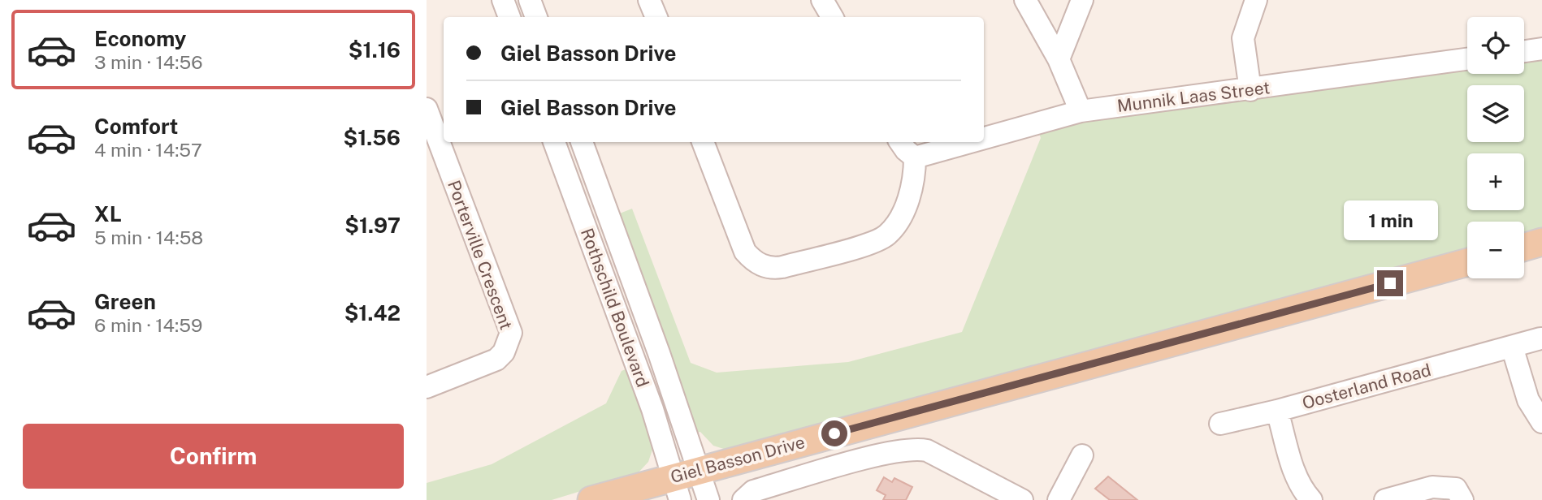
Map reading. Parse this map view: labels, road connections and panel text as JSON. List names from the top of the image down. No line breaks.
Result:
{"streets":{"main road":["Giel Basson Drive"],"street":["Munnik Laas Street","Porterville Crescent","Rothschild Boulevard","Oosterland Road"]},"crossings":[["Rothschild Boulevard","Giel Basson Drive"]],"page":{"list":[{"name":"Economy","note":"3 min · 14:56","value":"$1.16"},{"name":"Comfort","note":"4 min · 14:57","value":"$1.56"},{"name":"XL","note":"5 min · 14:58","value":"$1.97"},{"name":"Green","note":"6 min · 14:59","value":"$1.42"}],"map_buttons":["+","−"],"banner":["Giel Basson Drive","Giel Basson Drive"],"bubble":"1 min","buttons":"Confirm"}}
